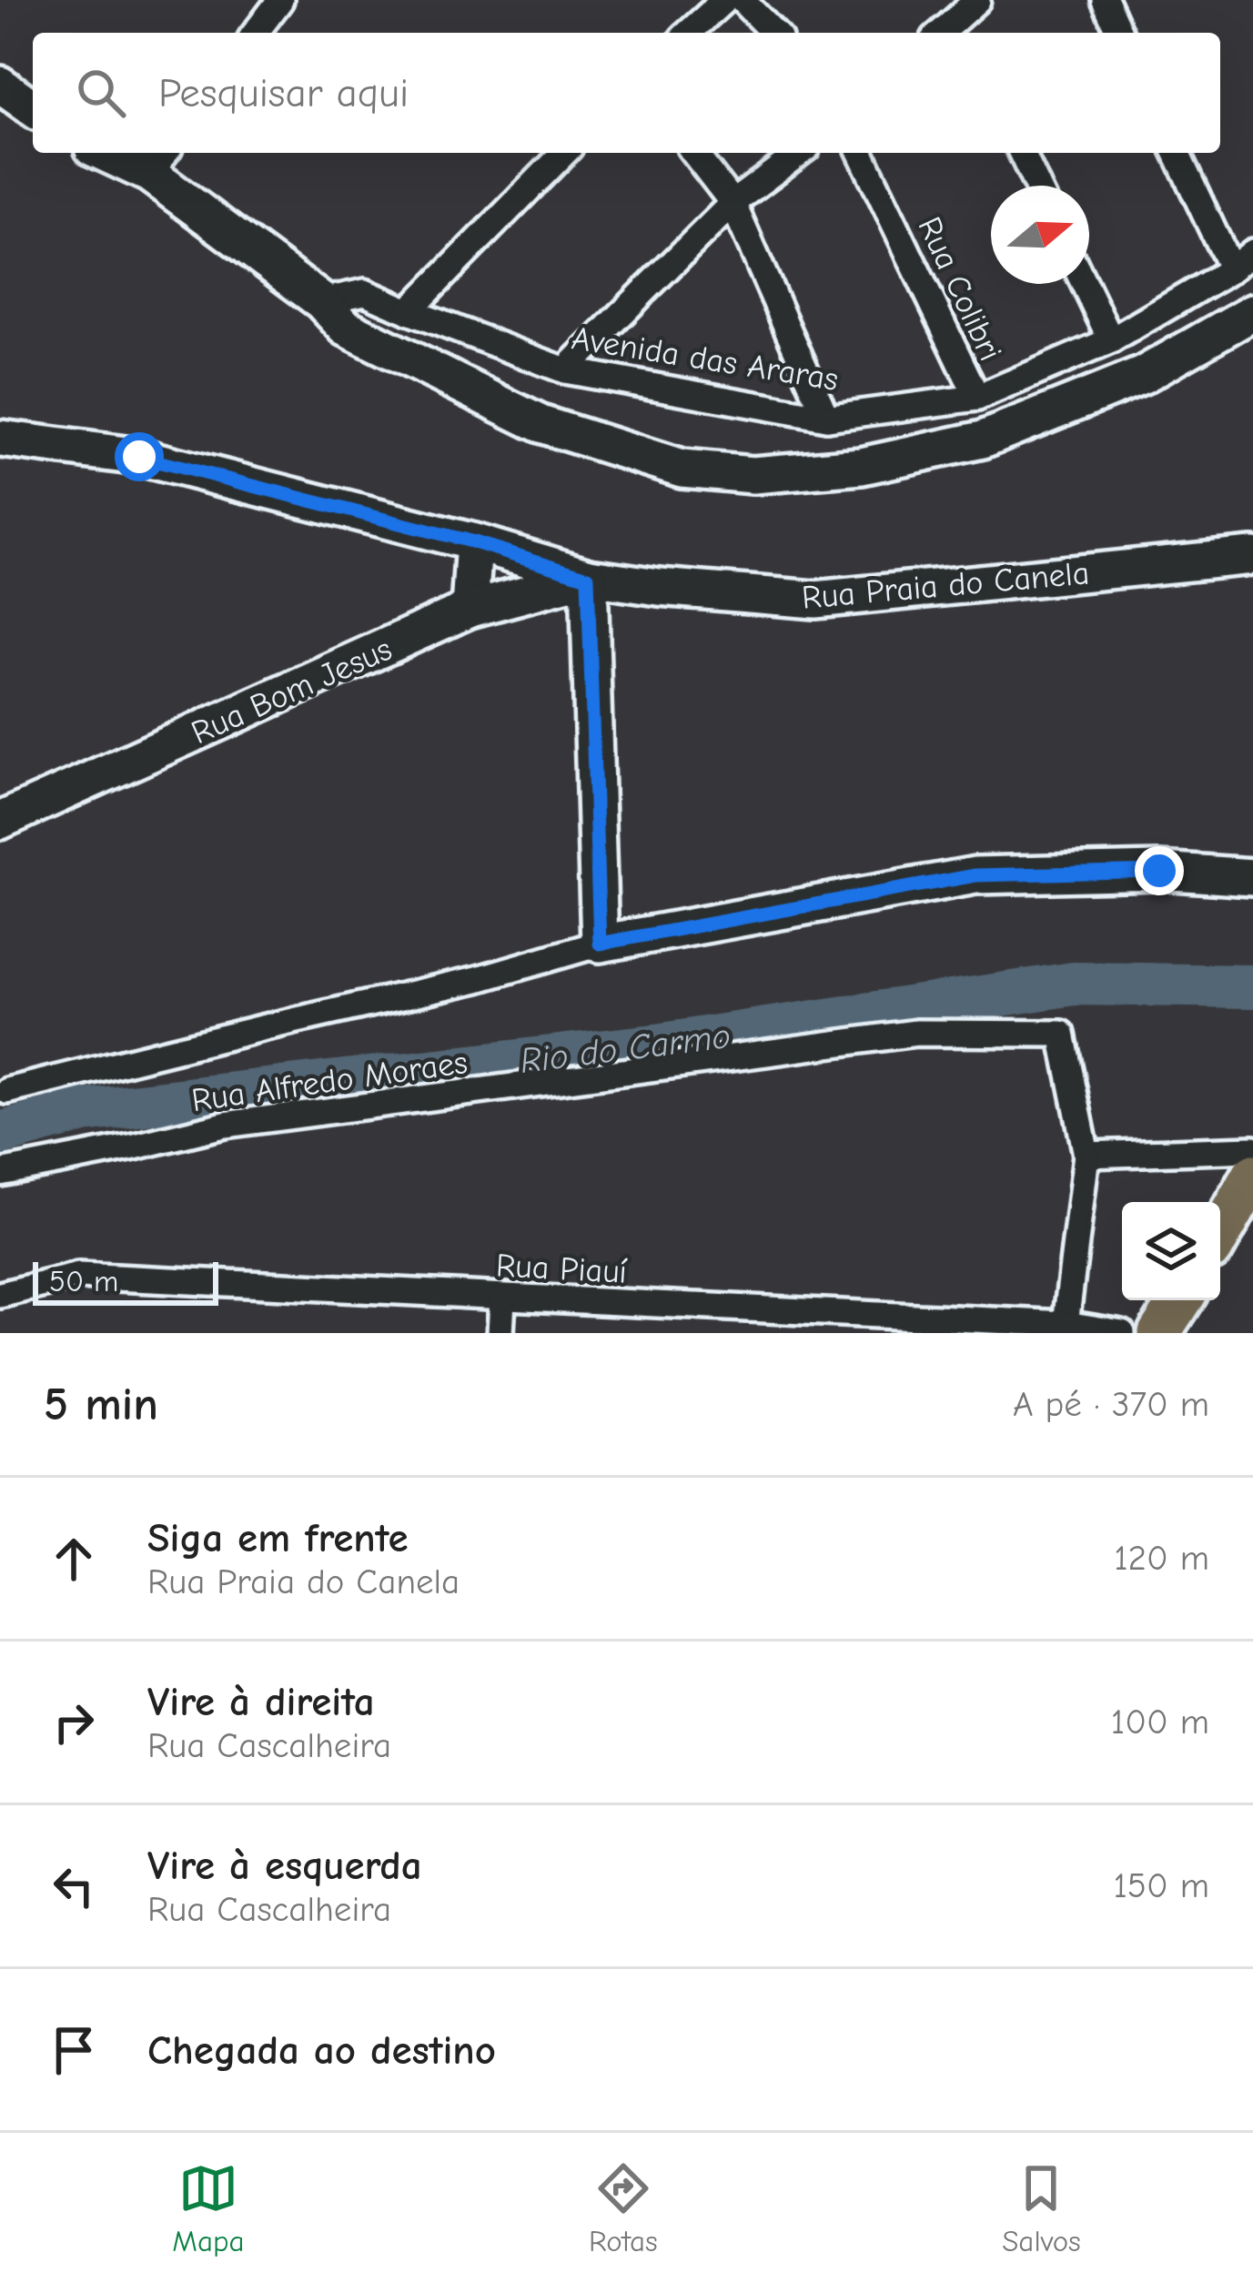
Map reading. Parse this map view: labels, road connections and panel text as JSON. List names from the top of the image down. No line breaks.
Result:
{"streets":{"street":["Rua Colibri","Avenida das Araras","Rua Praia do Canela","Rua Bom Jesus","Rua Alfredo Moraes","Rua Piauí"]},"crossings":[["Rua Colibri","Avenida das Araras"],["Rua Praia do Canela","Rua Bom Jesus"]],"water":["Rio do Carmo"],"scale_bar":"50 m","north":"right","page":{"search":"Pesquisar aqui","scale":"50 m","heading":["5 min","A pé · 370 m"],"list":[["Siga em frente","Rua Praia do Canela","120 m"],["Vire à direita","Rua Cascalheira","100 m"],["Vire à esquerda","Rua Cascalheira","150 m"],"Chegada ao destino"],"nav":["Mapa","Rotas","Salvos"]}}
